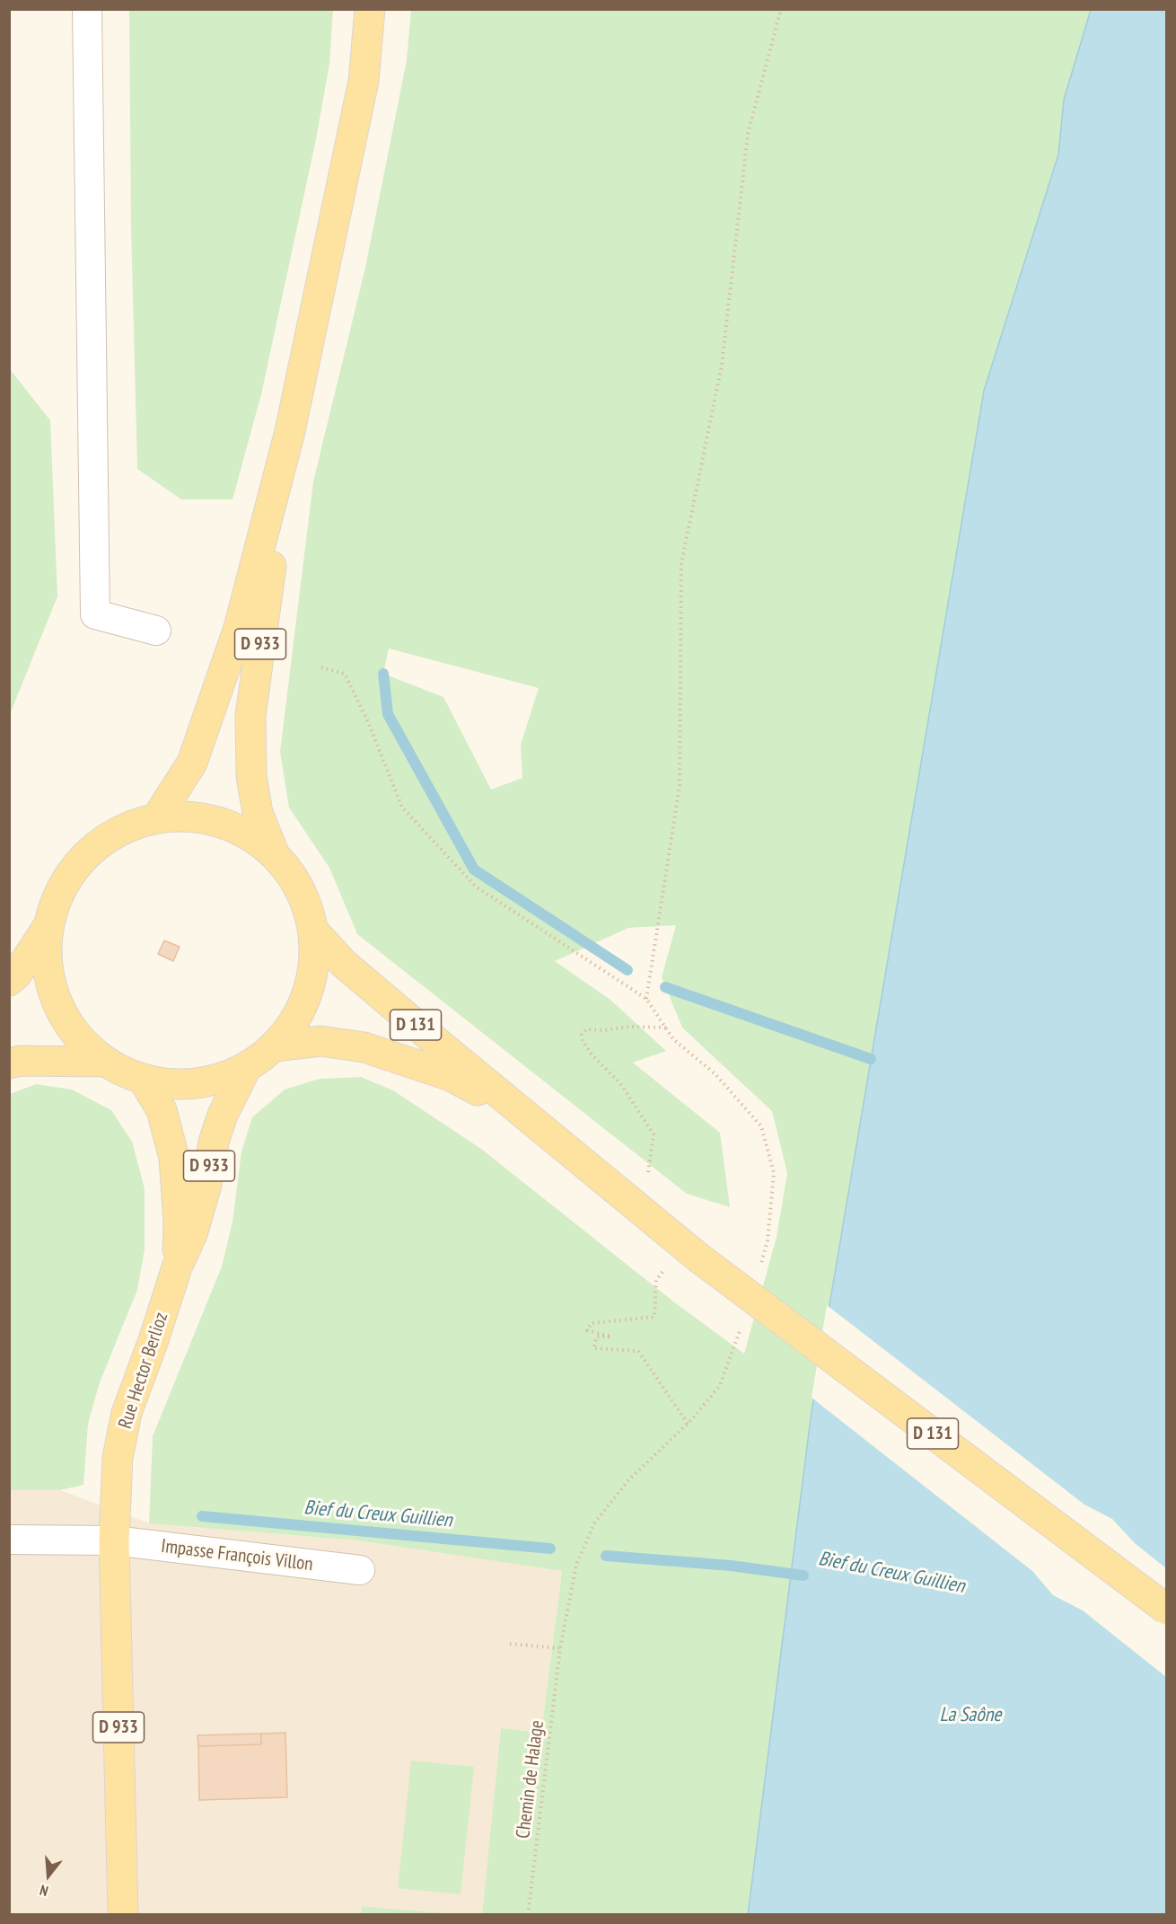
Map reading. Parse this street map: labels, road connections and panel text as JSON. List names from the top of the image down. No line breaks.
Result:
{"streets":{"main road":["D 933","D 131","Rue Hector Berlioz"],"street":["Impasse François Villon"],"path":["Chemin de Halage"]},"crossings":[["D 933","Rue Hector Berlioz"],["D 933","Impasse François Villon"],["Rue Hector Berlioz","Impasse François Villon"]],"water":["Bief du Creux Guillien","La Saône"],"north":"bottom"}
